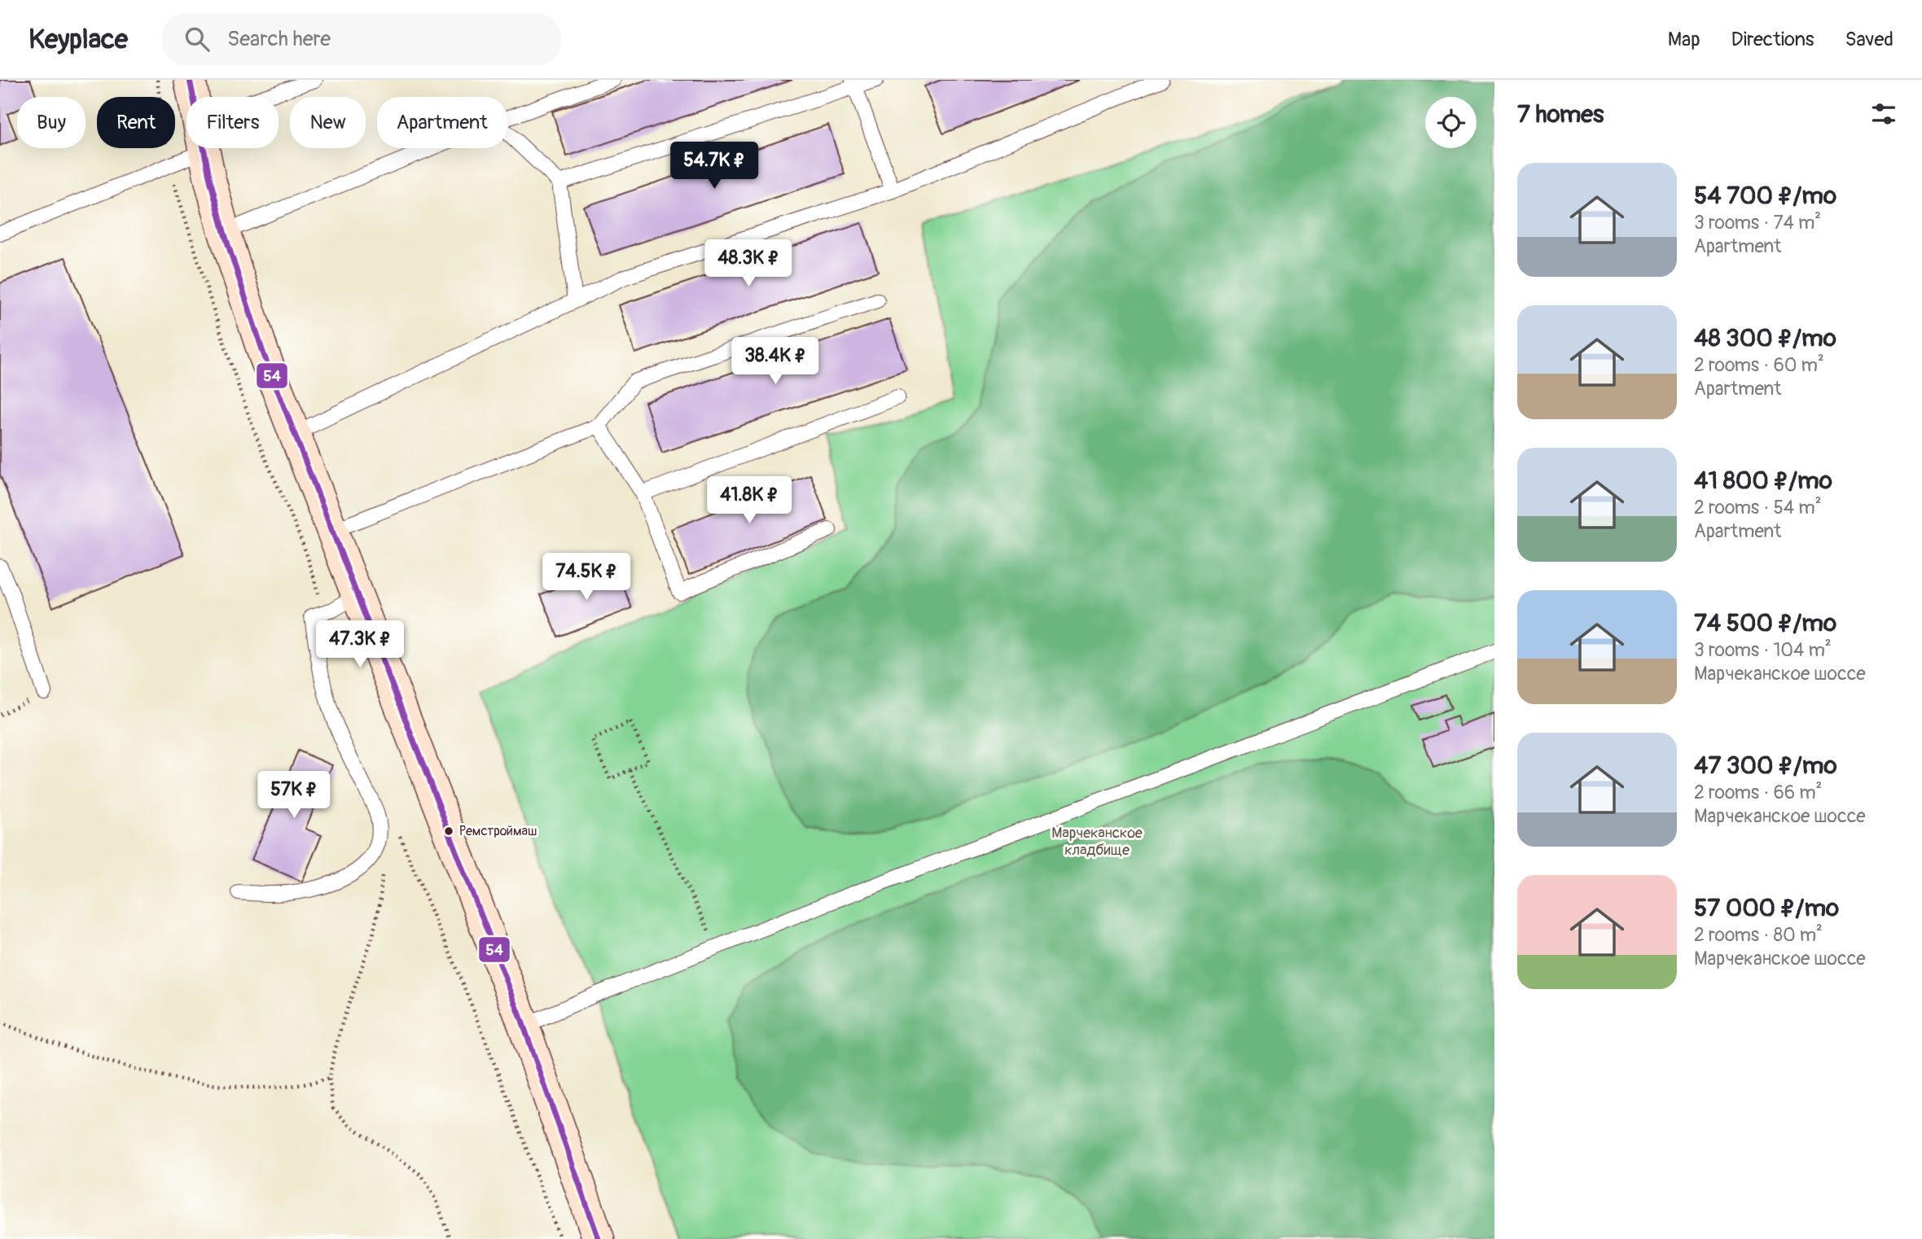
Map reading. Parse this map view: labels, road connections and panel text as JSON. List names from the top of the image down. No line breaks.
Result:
{"parks":["Марчеканское кладбище"],"places":["Ремстроймаш"],"lines":["transit line 54"],"page":{"header":"Keyplace","search":"Search here","nav":["Map","Directions","Saved"],"heading":"7 homes","chip":["Buy","Rent","Filters","New","Apartment"],"price":["54.7K ₽","48.3K ₽","38.4K ₽","41.8K ₽","74.5K ₽","47.3K ₽","57K ₽"],"list":[{"name":"54 700 ₽/mo","note":"3 rooms · 74 m² · Apartment"},{"name":"48 300 ₽/mo","note":"2 rooms · 60 m² · Apartment"},{"name":"41 800 ₽/mo","note":"2 rooms · 54 m² · Apartment"},{"name":"74 500 ₽/mo","note":"3 rooms · 104 m² · Марчеканское шоссе"},{"name":"47 300 ₽/mo","note":"2 rooms · 66 m² · Марчеканское шоссе"},{"name":"57 000 ₽/mo","note":"2 rooms · 80 m² · Марчеканское шоссе"}]}}
